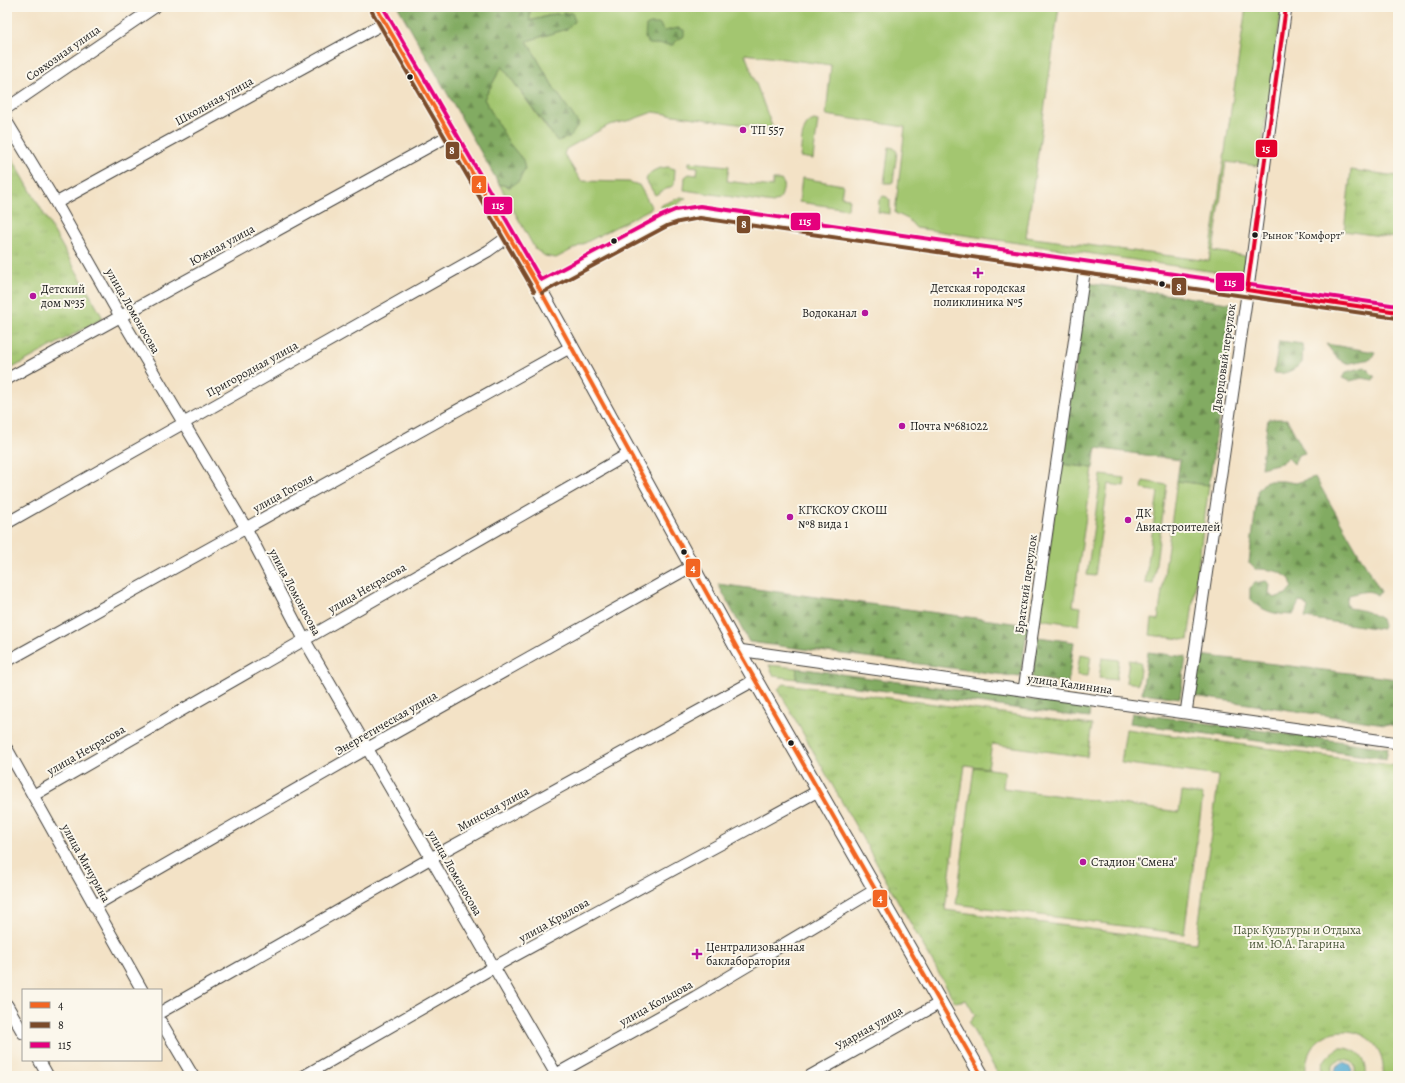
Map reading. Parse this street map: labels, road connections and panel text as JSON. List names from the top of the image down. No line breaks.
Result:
{"streets":{"street":["Совхозная улица","Школьная улица","Южная улица","улица Ломоносова","Дворцовый переулок","Пригородная улица","улица Гоголя","Братский переулок","улица Некрасова","улица Калинина","Энергетическая улица","Минская улица","улица Мичурина","улица Крылова","улица Кольцова","Ударная улица"]},"crossings":[["Школьная улица","улица Ломоносова"],["Южная улица","улица Ломоносова"],["улица Ломоносова","Пригородная улица"],["улица Ломоносова","улица Гоголя"],["улица Ломоносова","улица Некрасова"],["улица Ломоносова","Энергетическая улица"],["улица Ломоносова","Минская улица"],["улица Ломоносова","улица Крылова"],["улица Ломоносова","улица Кольцова"],["Дворцовый переулок","улица Калинина"],["Братский переулок","улица Калинина"],["улица Некрасова","улица Мичурина"],["Энергетическая улица","улица Мичурина"]],"parks":["Парк Культуры и Отдыха им. Ю.А. Гагарина"],"places":{"other":["ТП 557","Рынок \"Комфорт\"","Детский дом №35","Водоканал","Почта №681022","КГКСКОУ СКОШ №8 вида 1","ДК Авиастроителей","Стадион \"Смена\""],"health":["Детская городская поликлиника №5","Централизованная баклаборатория"]},"lines":["transit line 4","transit line 115","transit line 15","transit line 8"],"legend":["4","8","115"]}
